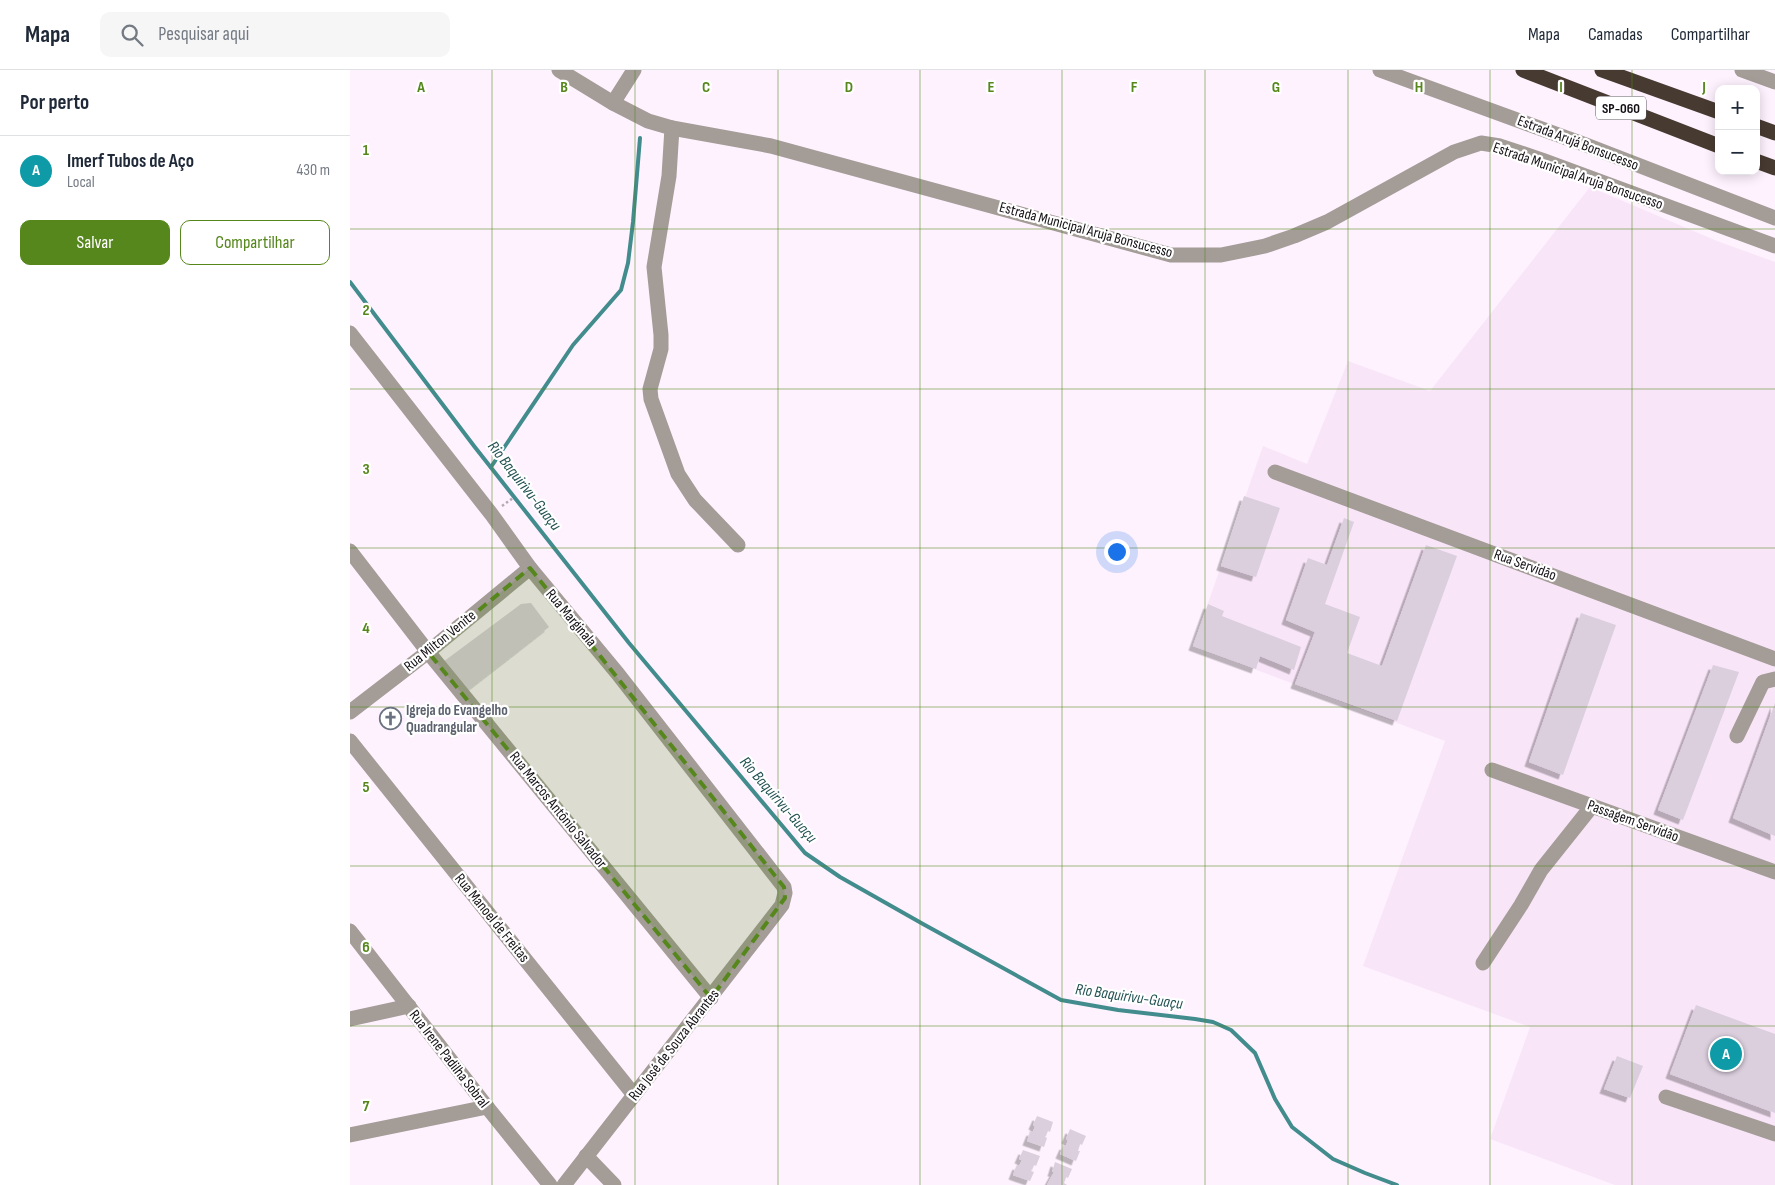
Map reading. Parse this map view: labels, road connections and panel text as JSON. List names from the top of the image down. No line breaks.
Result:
{"streets":{"highway":["SP-060"],"street":["Estrada Arujá Bonsucesso","Estrada Municipal Aruja Bonsucesso","Rua Servidão","Rua Marginala","Rua Milton Venite","Rua Marcos Antônio Salvador","Passagem Servidão","Rua Manoel de Freitas","Rua José de Souza Abrantes","Rua Irene Padilha Sobral"]},"crossings":[["Rua Marginala","Rua Milton Venite"],["Rua Marginala","Rua José de Souza Abrantes"],["Rua Milton Venite","Rua Marcos Antônio Salvador"],["Rua Marcos Antônio Salvador","Rua José de Souza Abrantes"],["Rua Manoel de Freitas","Rua José de Souza Abrantes"]],"water":["Rio Baquirivu-Guaçu"],"places":{"church":["Igreja do Evangelho Quadrangular"]},"page":{"header":"Mapa","search":"Pesquisar aqui","nav":["Mapa","Camadas","Compartilhar"],"heading":"Por perto","map_buttons":["+","−"],"list":[{"mark":"A","name":"Imerf Tubos de Aço","note":"Local","value":"430 m"}],"buttons":["Salvar","Compartilhar"],"pins":"A"},"grid":{"columns":["A","B","C","D","E","F","G","H","I","J"],"rows":["1","2","3","4","5","6","7"]}}
